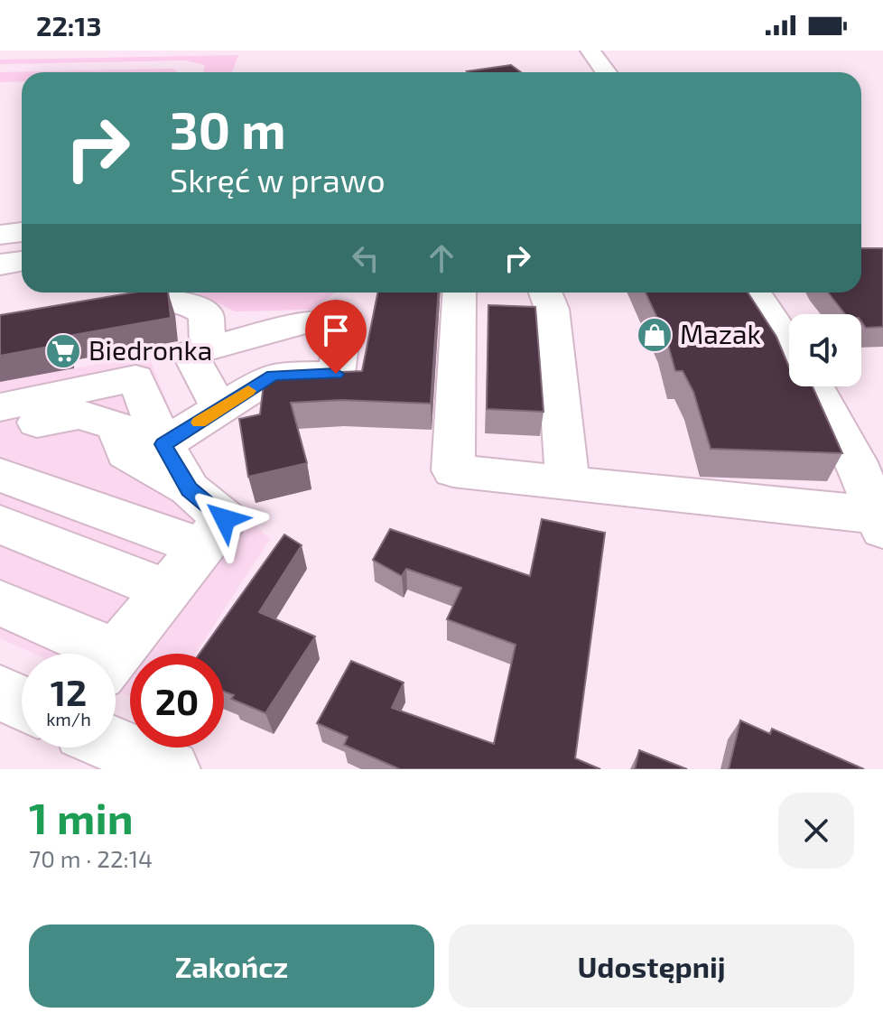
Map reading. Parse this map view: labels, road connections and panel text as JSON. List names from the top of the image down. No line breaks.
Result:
{"places":{"shop":["Mazak"],"supermarket":["Biedronka"]},"page":{"status":"22:13","turn":["30 m","Skręć w prawo"],"speed":"12 km/h","limit":"20","heading":["1 min","70 m · 22:14"],"buttons":["Zakończ","Udostępnij"]}}
